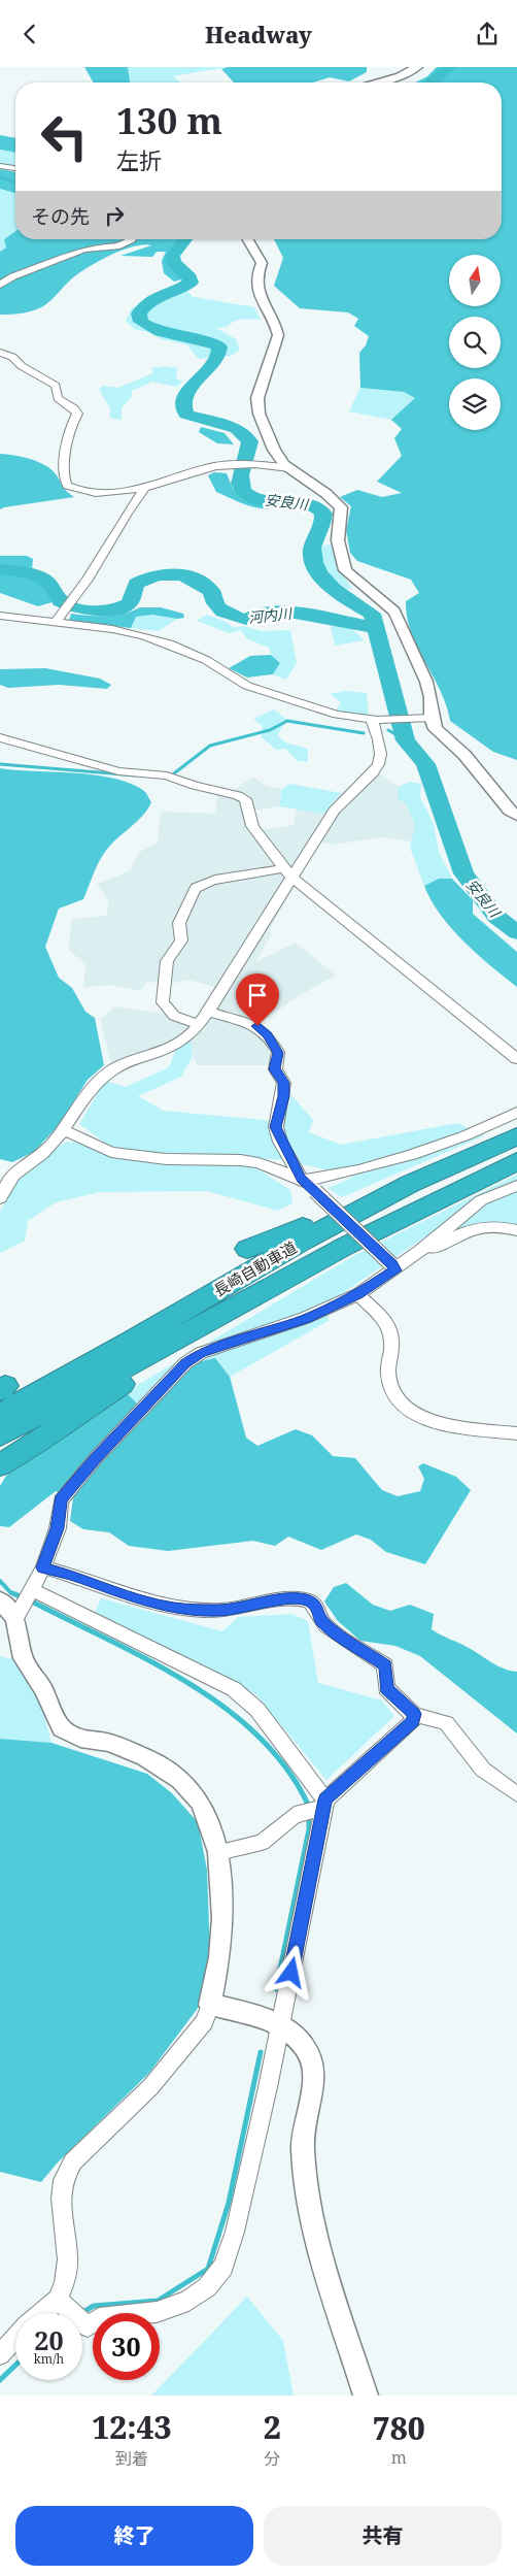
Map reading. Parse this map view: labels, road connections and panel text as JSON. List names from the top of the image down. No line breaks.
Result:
{"streets":{"highway":["長崎自動車道"]},"water":["安良川","河内川"],"north":"top","page":{"header":"Headway","turn":["130 m","左折"],"then":"その先","speed":"20 km/h","limit":"30","eta":["12:43","到着","2","分","780","m"],"buttons":["終了","共有"]}}
